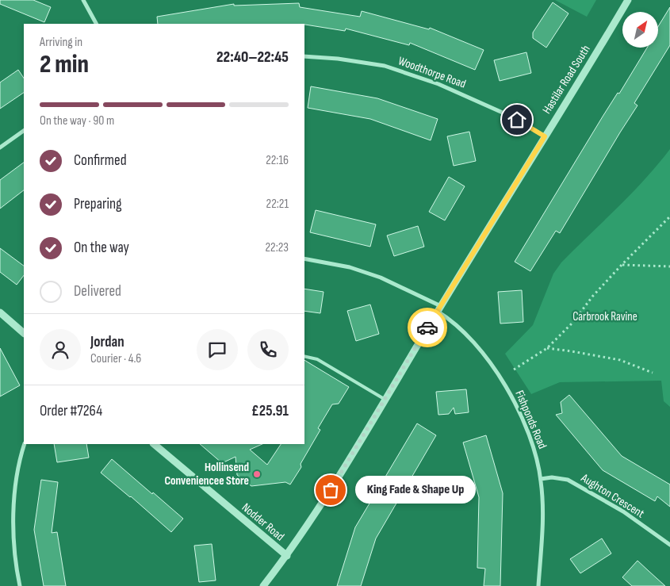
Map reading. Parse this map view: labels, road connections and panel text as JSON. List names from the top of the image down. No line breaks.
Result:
{"streets":{"street":["Woodthorpe Road","Hastilar Road South","Fishponds Road","Aughton Crescent","Nodder Road"]},"crossings":[["Woodthorpe Road","Hastilar Road South"],["Hastilar Road South","Fishponds Road"],["Hastilar Road South","Nodder Road"],["Fishponds Road","Aughton Crescent"]],"parks":["Carbrook Ravine"],"places":["Hollinsend Conveniencee Store","King Fade & Shape Up"],"north":"top right","page":{"heading":["2 min","Arriving in","22:40–22:45"],"panel":["Jordan","Courier · 4.6","Order #7264","£25.91"],"bar":"On the way · 90 m","list":[["Confirmed","22:16"],["Preparing","22:21"],["On the way","22:23"],"Delivered"],"bubble":"King Fade & Shape Up"}}
